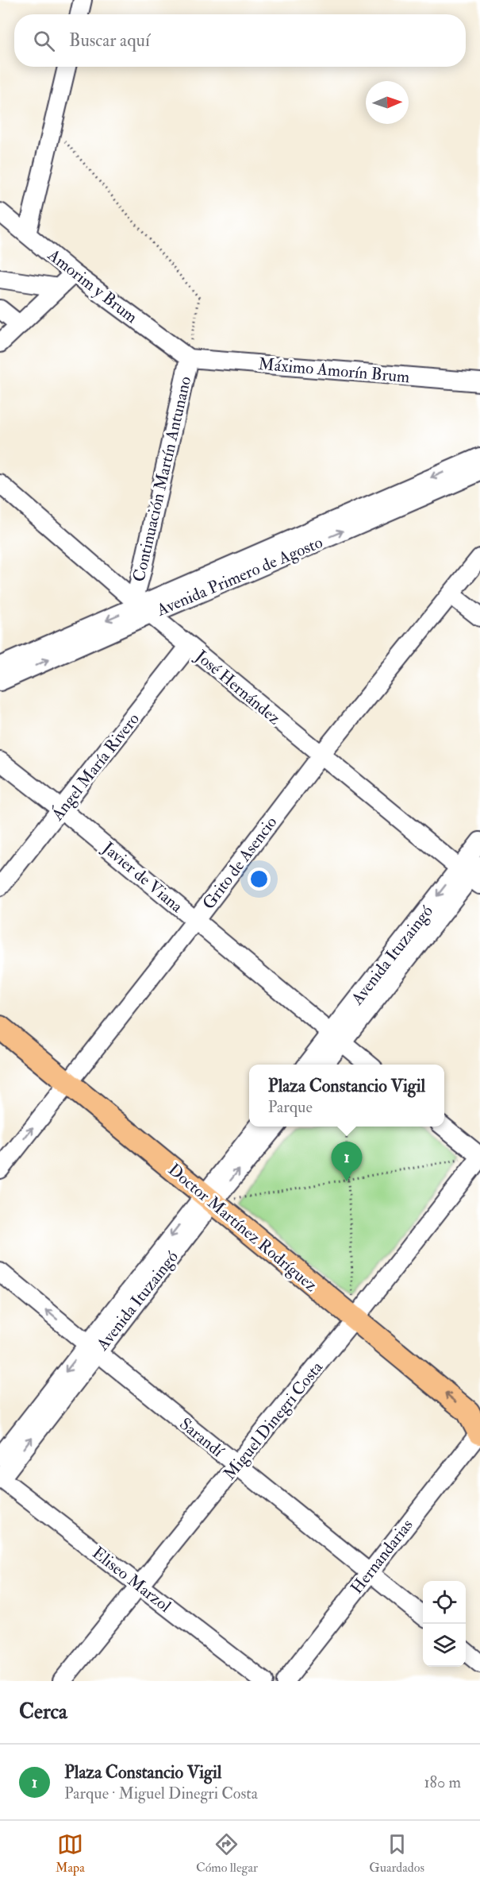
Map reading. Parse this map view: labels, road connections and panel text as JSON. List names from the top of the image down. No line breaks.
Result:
{"streets":{"main road":["Doctor Martínez Rodríguez"],"street":["Amorim y Brum","Máximo Amorín Brum","Continuación Martín Antunano","Avenida Primero de Agosto","José Hernández","Ángel María Rivero","Grito de Asencio","Javier de Viana","Avenida Ituzaingó","Miguel Dinegri Costa","Sarandí","Hernandarias","Eliseo Marzol"]},"crossings":[["Amorim y Brum","Máximo Amorín Brum"],["Amorim y Brum","Continuación Martín Antunano"],["Máximo Amorín Brum","Continuación Martín Antunano"],["Continuación Martín Antunano","Avenida Primero de Agosto"],["Continuación Martín Antunano","José Hernández"],["Avenida Primero de Agosto","José Hernández"],["José Hernández","Ángel María Rivero"],["José Hernández","Grito de Asencio"],["José Hernández","Avenida Ituzaingó"],["Ángel María Rivero","Javier de Viana"],["Grito de Asencio","Javier de Viana"],["Grito de Asencio","Doctor Martínez Rodríguez"],["Javier de Viana","Avenida Ituzaingó"],["Avenida Ituzaingó","Doctor Martínez Rodríguez"],["Avenida Ituzaingó","Sarandí"],["Avenida Ituzaingó","Eliseo Marzol"],["Doctor Martínez Rodríguez","Miguel Dinegri Costa"],["Doctor Martínez Rodríguez","Hernandarias"],["Miguel Dinegri Costa","Sarandí"],["Miguel Dinegri Costa","Eliseo Marzol"],["Sarandí","Hernandarias"]],"north":"right","page":{"search":"Buscar aquí","popup":["Plaza Constancio Vigil","Parque"],"pins":"1","heading":"Cerca","list":[{"mark":"1","name":"Plaza Constancio Vigil","note":"Parque · Miguel Dinegri Costa","value":"180 m"}],"nav":["Mapa","Cómo llegar","Guardados"]}}
